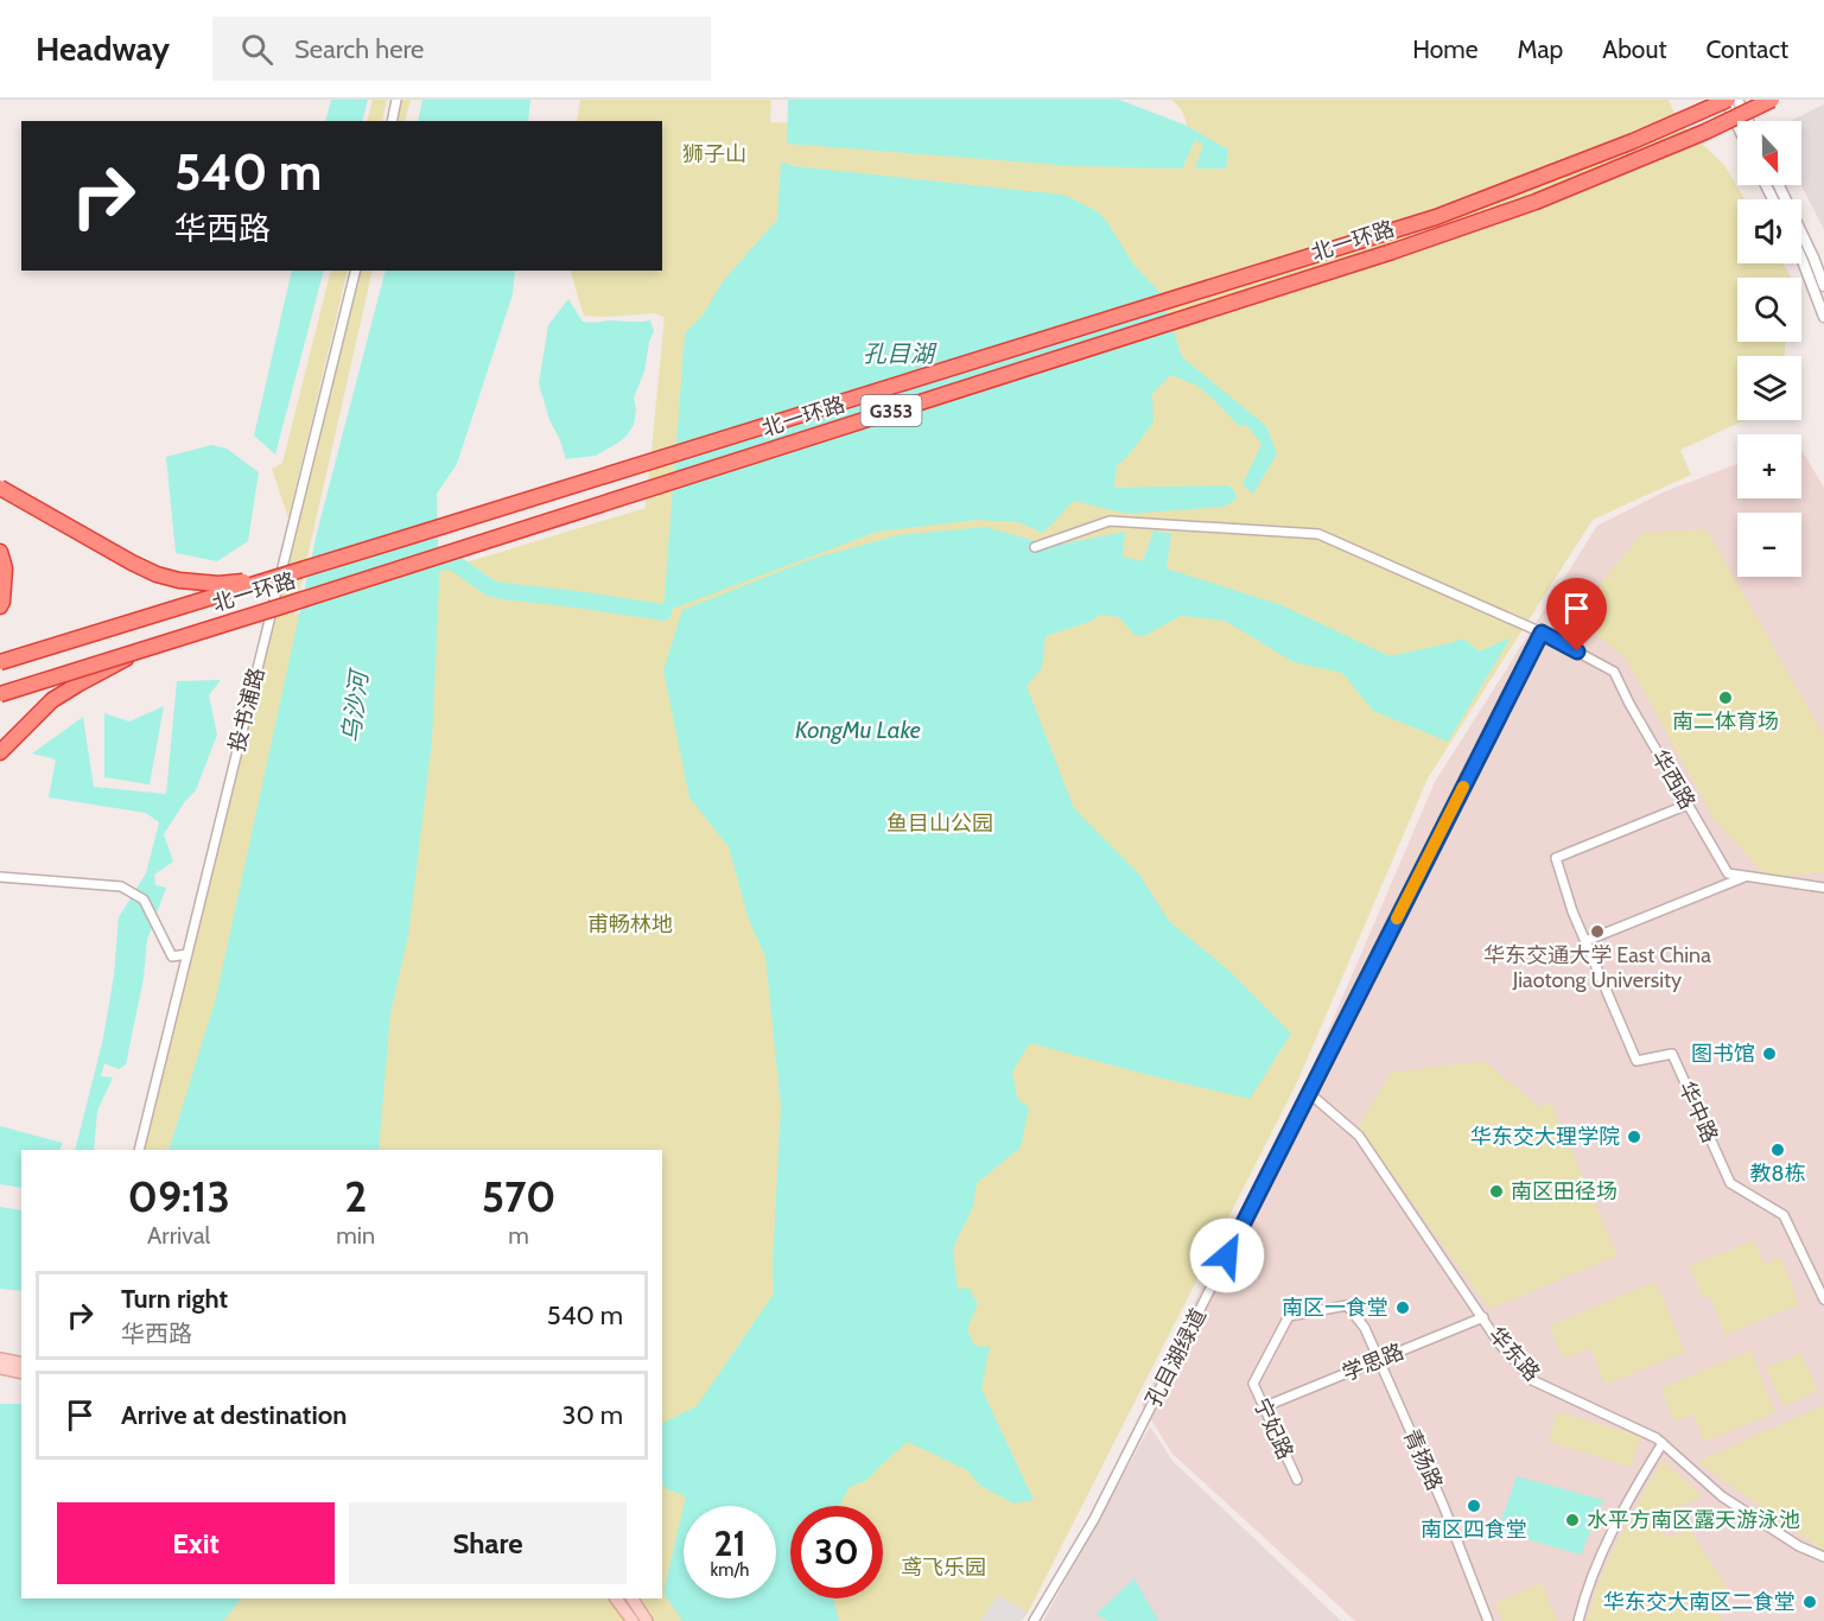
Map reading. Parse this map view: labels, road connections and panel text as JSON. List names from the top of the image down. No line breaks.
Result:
{"streets":{"highway":["北一环路","G353"],"street":["投书浦路","华西路","华中路","华东路","孔目湖绿道","学思路","宁妃路","青扬路"]},"crossings":[["华西路","华中路"],["华西路","孔目湖绿道"],["华东路","孔目湖绿道"],["华东路","学思路"],["学思路","宁妃路"],["学思路","青扬路"],["宁妃路","青扬路"]],"water":["孔目湖","乌沙河","KongMu Lake"],"parks":["狮子山","鱼目山公园","甫畅林地","鸢飞乐园"],"places":["南二体育场","华东交通大学 East China Jiaotong University","图书馆","华东交大理学院","教8栋","南区田径场","南区一食堂","南区四食堂","水平方南区露天游泳池","华东交大南区二食堂"],"north":"bottom","page":{"header":"Headway","search":"Search here","nav":["Home","Map","About","Contact"],"map_buttons":["+","−"],"turn":["540 m","华西路"],"eta":["09:13","Arrival","2","min","570","m"],"list":[{"name":"Turn right","note":"华西路","value":"540 m"},{"name":"Arrive at destination","value":"30 m"}],"buttons":["Exit","Share"],"speed":"21 km/h","limit":"30"}}
